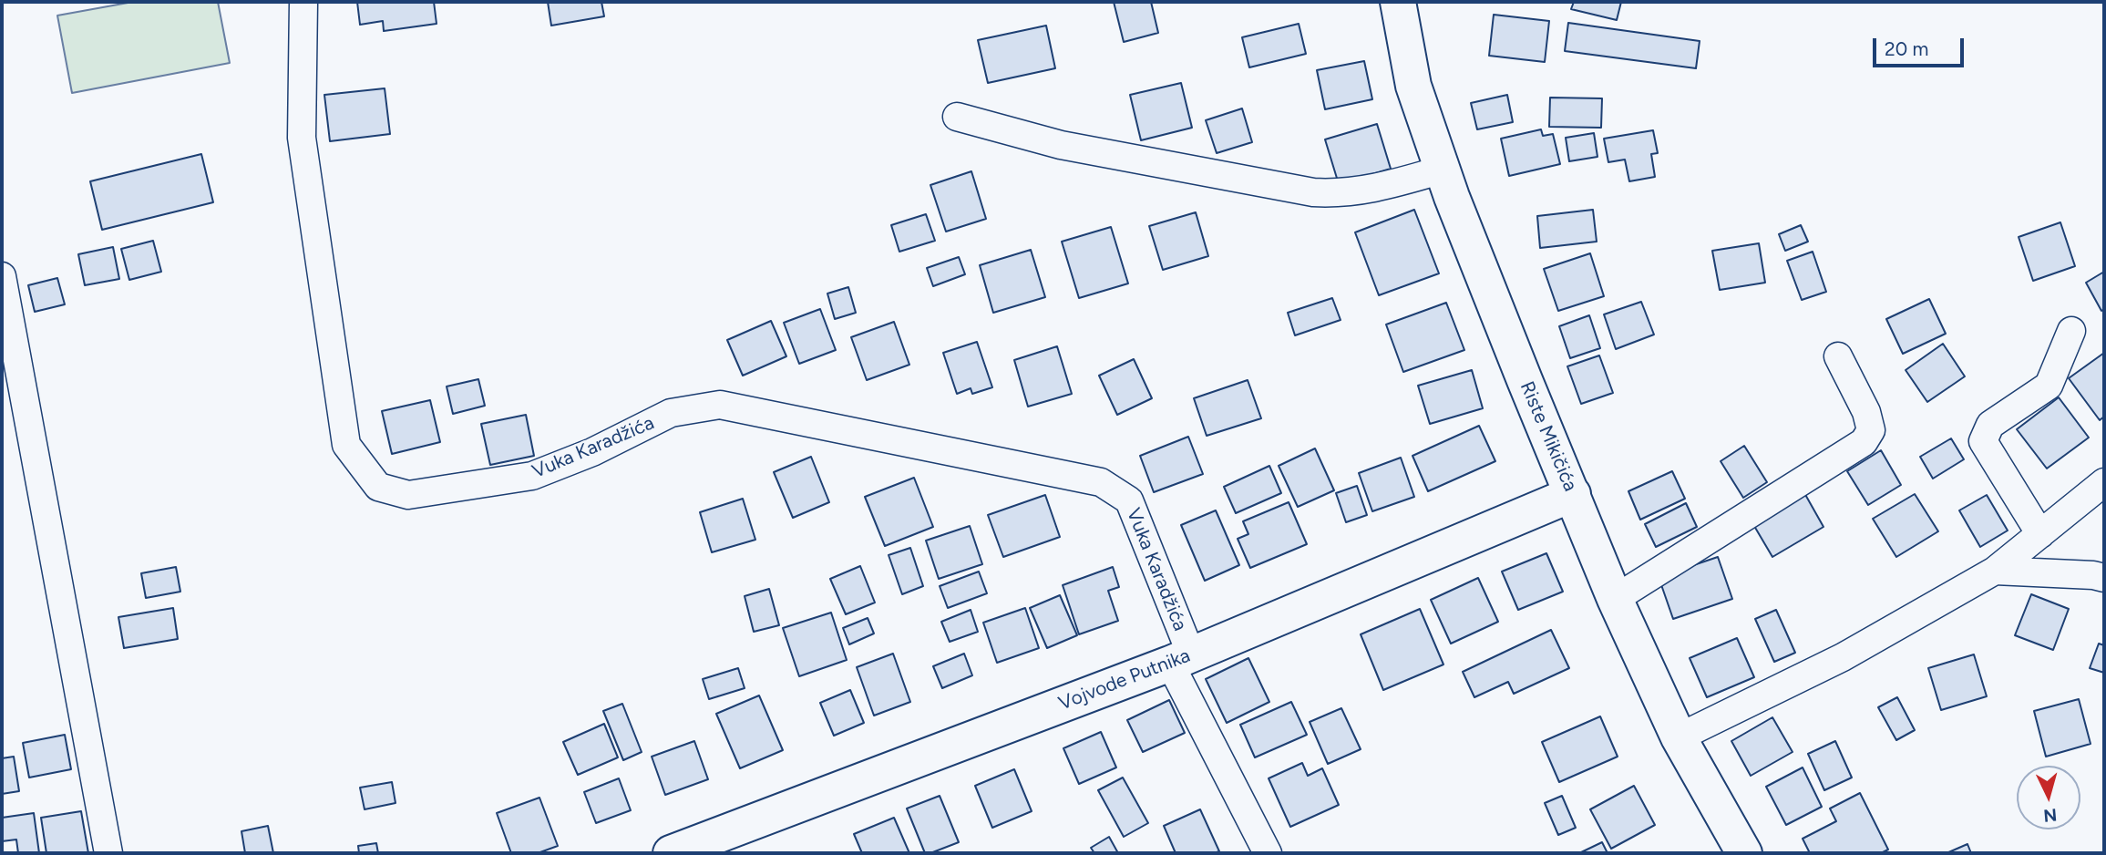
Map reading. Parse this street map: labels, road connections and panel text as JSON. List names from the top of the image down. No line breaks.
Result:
{"streets":{"street":["Riste Mikičića","Vuka Karadžića","Vojvode Putnika"]},"crossings":[["Riste Mikičića","Vojvode Putnika"],["Vuka Karadžića","Vojvode Putnika"]],"scale_bar":"20 m","north":"bottom"}
